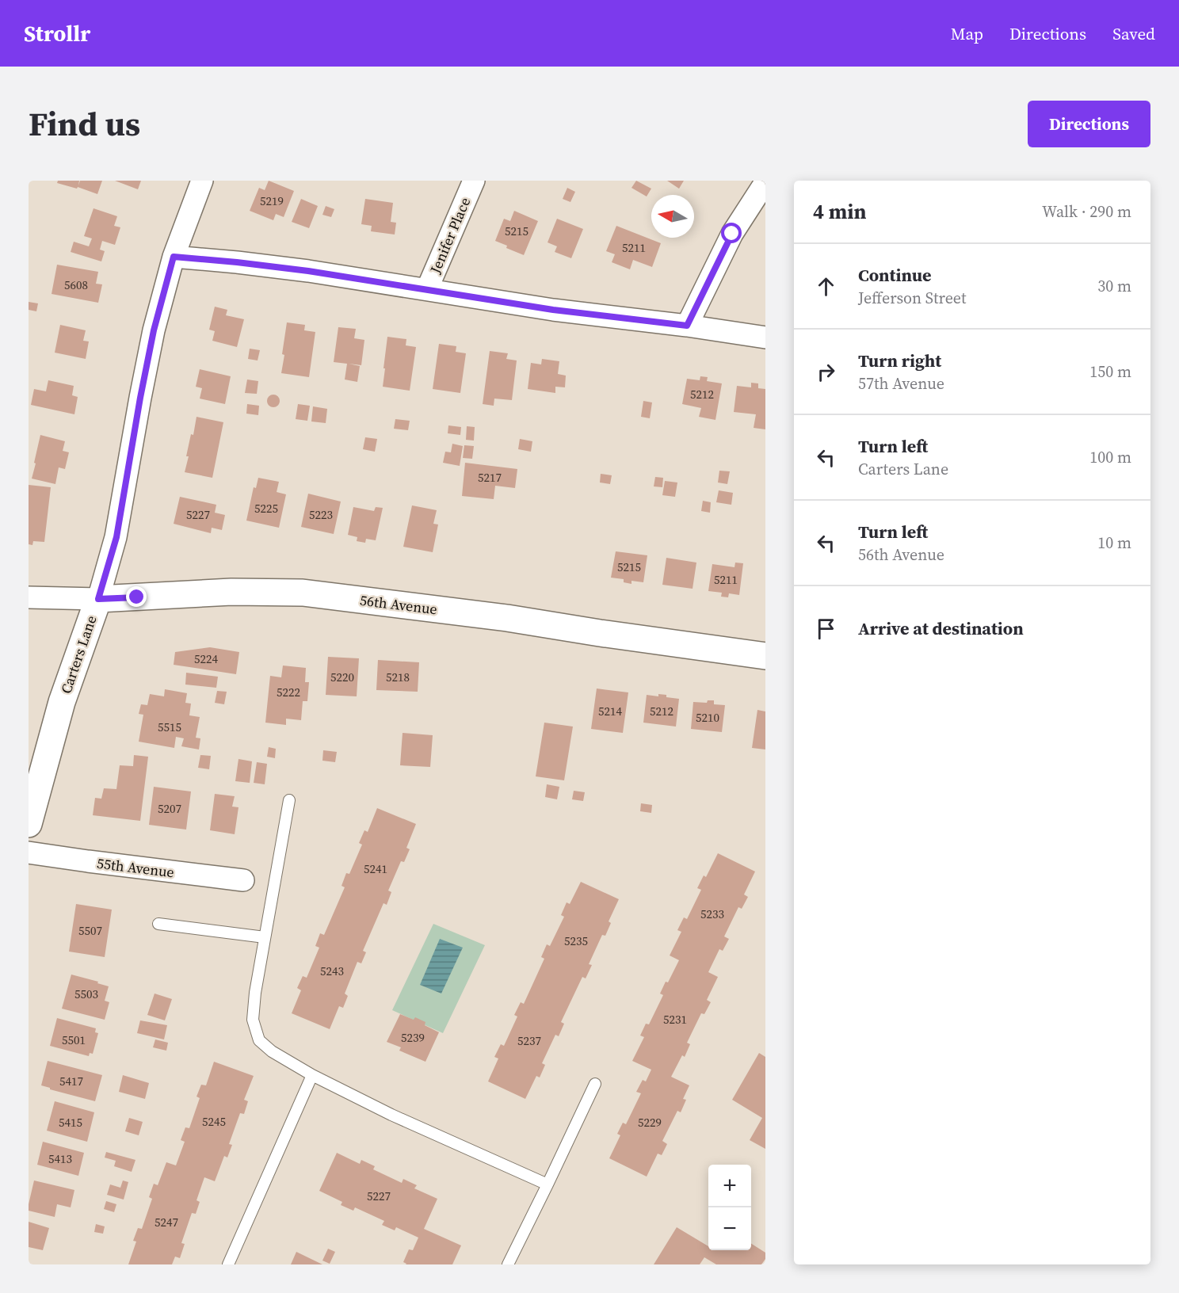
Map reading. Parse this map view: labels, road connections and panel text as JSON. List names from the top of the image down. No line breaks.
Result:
{"streets":{"street":["Jenifer Place","56th Avenue","Carters Lane","55th Avenue"]},"crossings":[["56th Avenue","Carters Lane"]],"house_numbers":["5219","5215","5211","5608","5212","5217","5225","5227","5223","5215","5211","5224","5220","5218","5222","5214","5212","5210","5515","5207","5241","5233","5507","5235","5243","5503","5231","5239","5501","5237","5417","5245","5415","5229","5413","5227","5247"],"north":"left","page":{"header":"Strollr","nav":["Map","Directions","Saved"],"title":"Find us","buttons":"Directions","heading":["4 min","Walk · 290 m"],"list":[["Continue","Jefferson Street","30 m"],["Turn right","57th Avenue","150 m"],["Turn left","Carters Lane","100 m"],["Turn left","56th Avenue","10 m"],"Arrive at destination"],"map_buttons":["+","−"]}}
